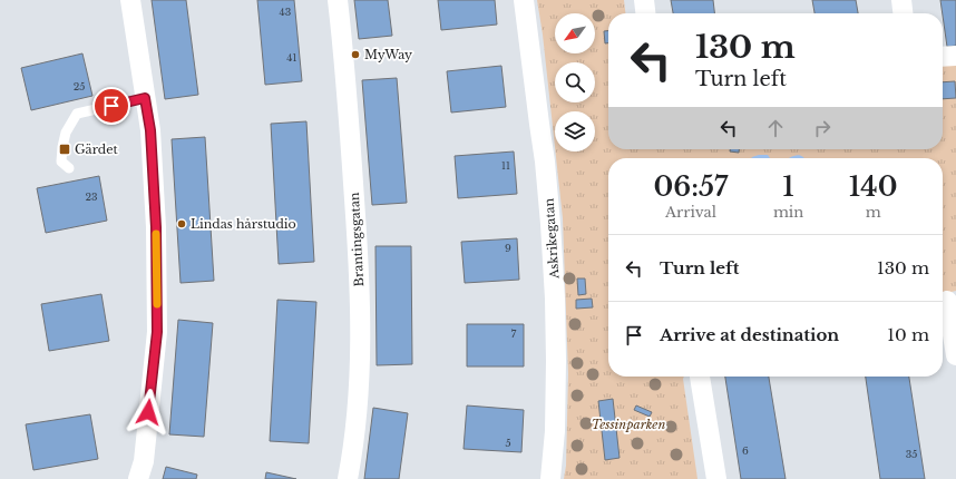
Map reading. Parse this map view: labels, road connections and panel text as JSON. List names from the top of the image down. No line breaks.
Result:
{"streets":{"street":["Askrikegatan","Brantingsgatan"]},"parks":["Tessinparken"],"places":{"other":["MyWay","Lindas hårstudio"],"transit":["Gärdet"]},"house_numbers":["43","41","25","11","23","9","7","5","6","35"],"north":"bottom left","page":{"turn":["130 m","Turn left"],"eta":["06:57","Arrival","1","min","140","m"],"list":[{"name":"Turn left","value":"130 m"},{"name":"Arrive at destination","value":"10 m"}]}}
